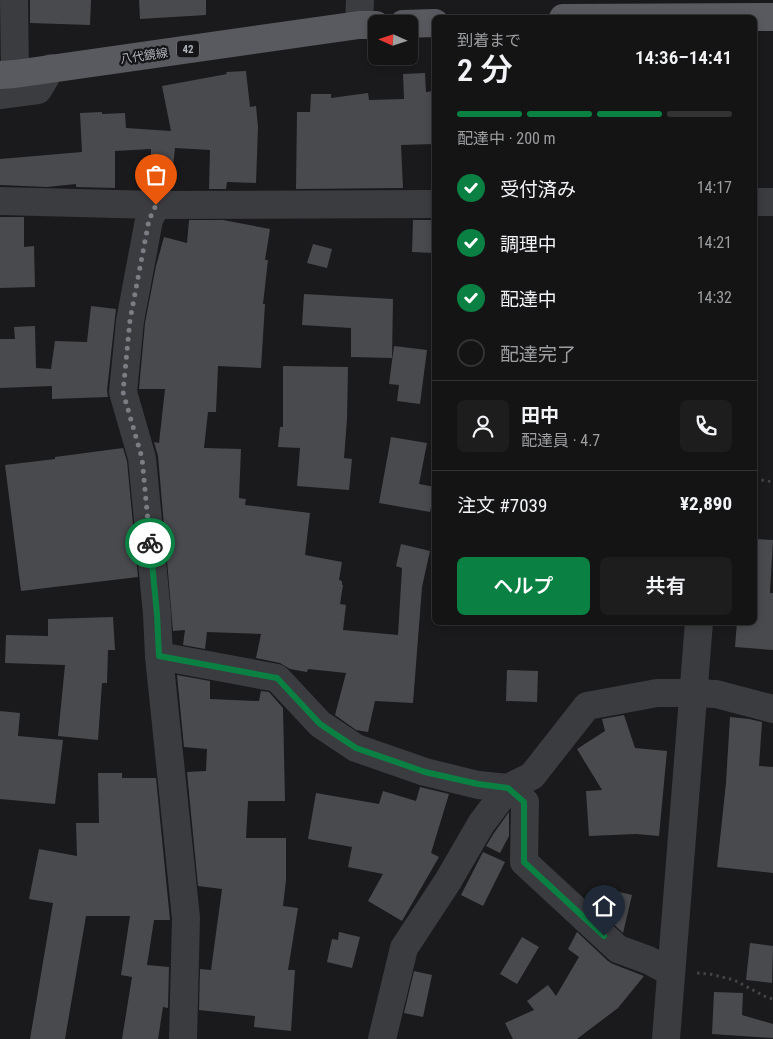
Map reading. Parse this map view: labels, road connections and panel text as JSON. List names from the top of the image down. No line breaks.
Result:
{"streets":{"main road":["42","八代鏡線"]},"north":"left","page":{"heading":["2 分","到着まで","14:36–14:41"],"panel":["田中","配達員 · 4.7","注文 #7039","¥2,890"],"bar":"配達中 · 200 m","list":[["受付済み","14:17"],["調理中","14:21"],["配達中","14:32"],"配達完了"],"buttons":["ヘルプ","共有"]}}
